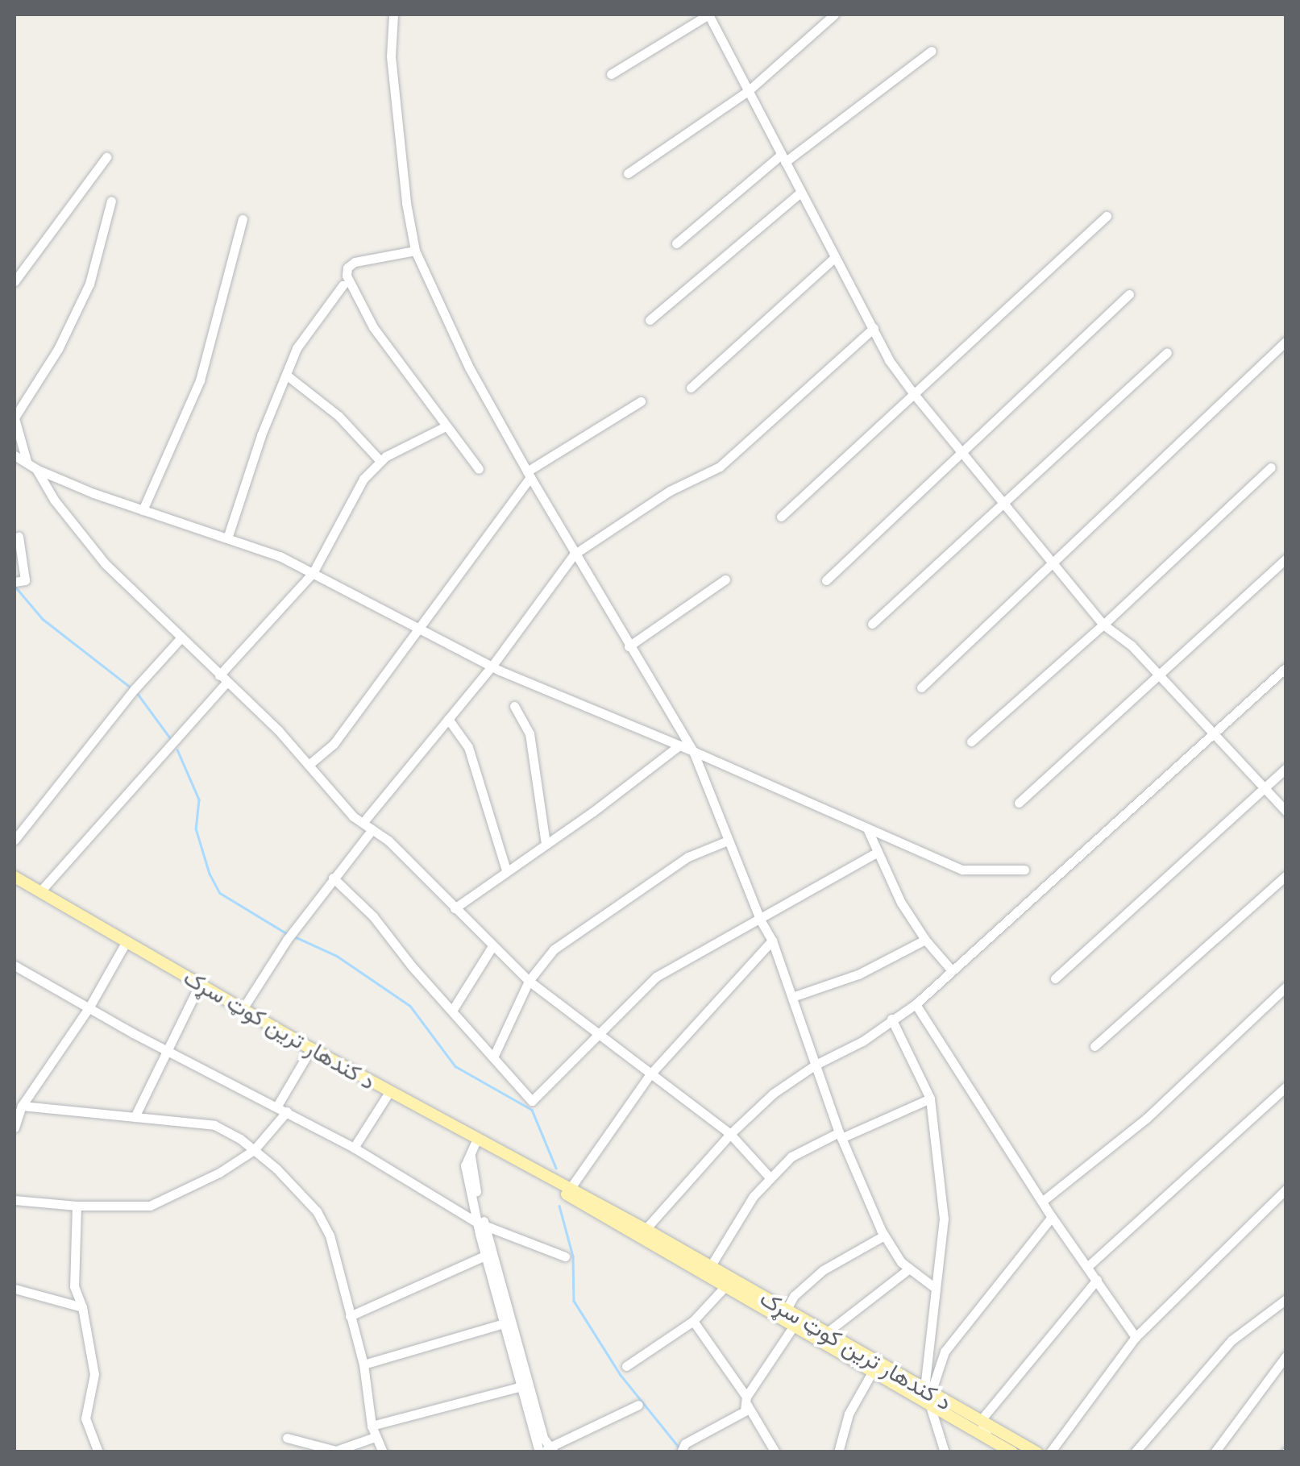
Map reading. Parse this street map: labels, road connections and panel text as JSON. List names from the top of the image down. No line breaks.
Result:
{"streets":{"main road":["د کندهار ترين کوټ سړک"]}}
